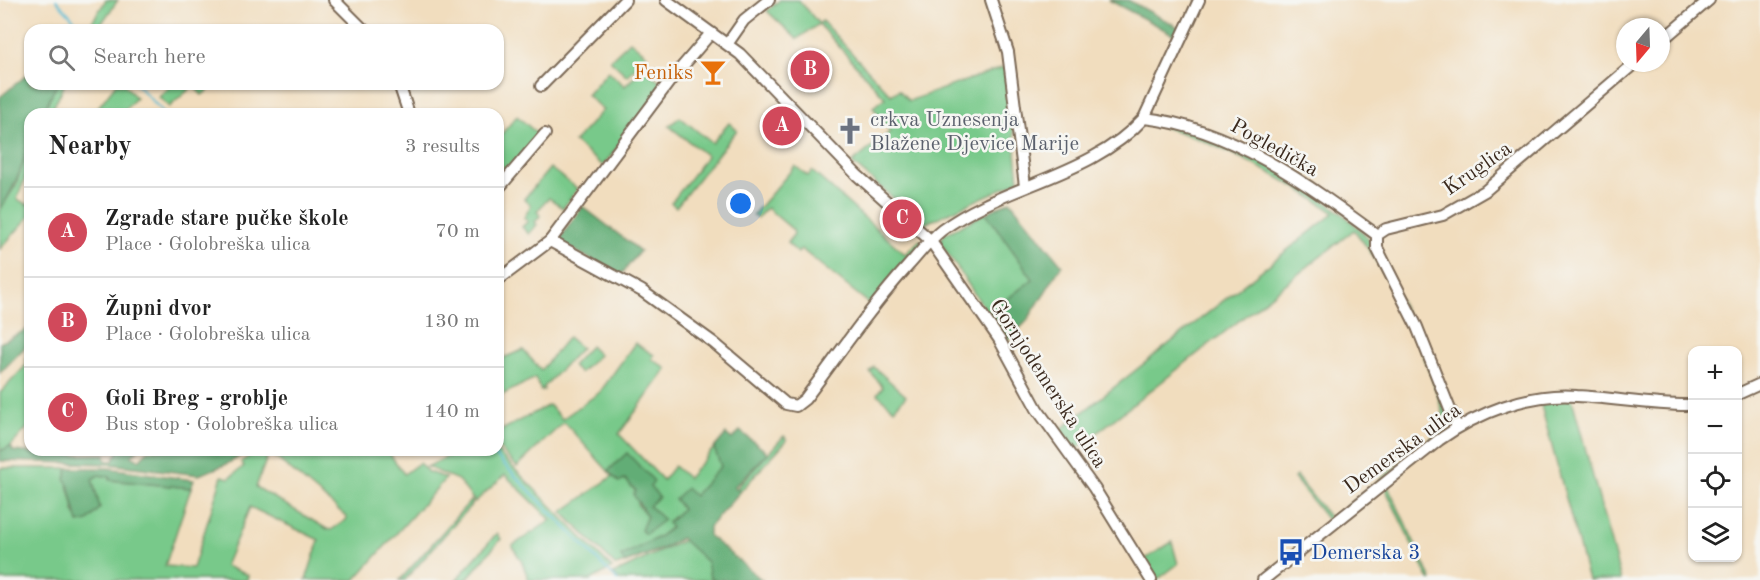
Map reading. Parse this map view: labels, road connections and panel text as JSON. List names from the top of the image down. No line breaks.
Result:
{"streets":{"street":["Pogledička","Kruglica","Gornjodemerska ulica","Demerska ulica"]},"crossings":[["Pogledička","Kruglica"]],"places":{"bar":["Feniks"],"church":["crkva Uznesenja Blažene Djevice Marije"],"bus stop":["Demerska 3"]},"north":"bottom","page":{"search":"Search here","pins":["B","A","C"],"heading":["Nearby","3 results"],"list":[{"mark":"A","name":"Zgrade stare pučke škole","note":"Place · Golobreška ulica","value":"70 m"},{"mark":"B","name":"Župni dvor","note":"Place · Golobreška ulica","value":"130 m"},{"mark":"C","name":"Goli Breg - groblje","note":"Bus stop · Golobreška ulica","value":"140 m"}],"map_buttons":["+","−"]}}
